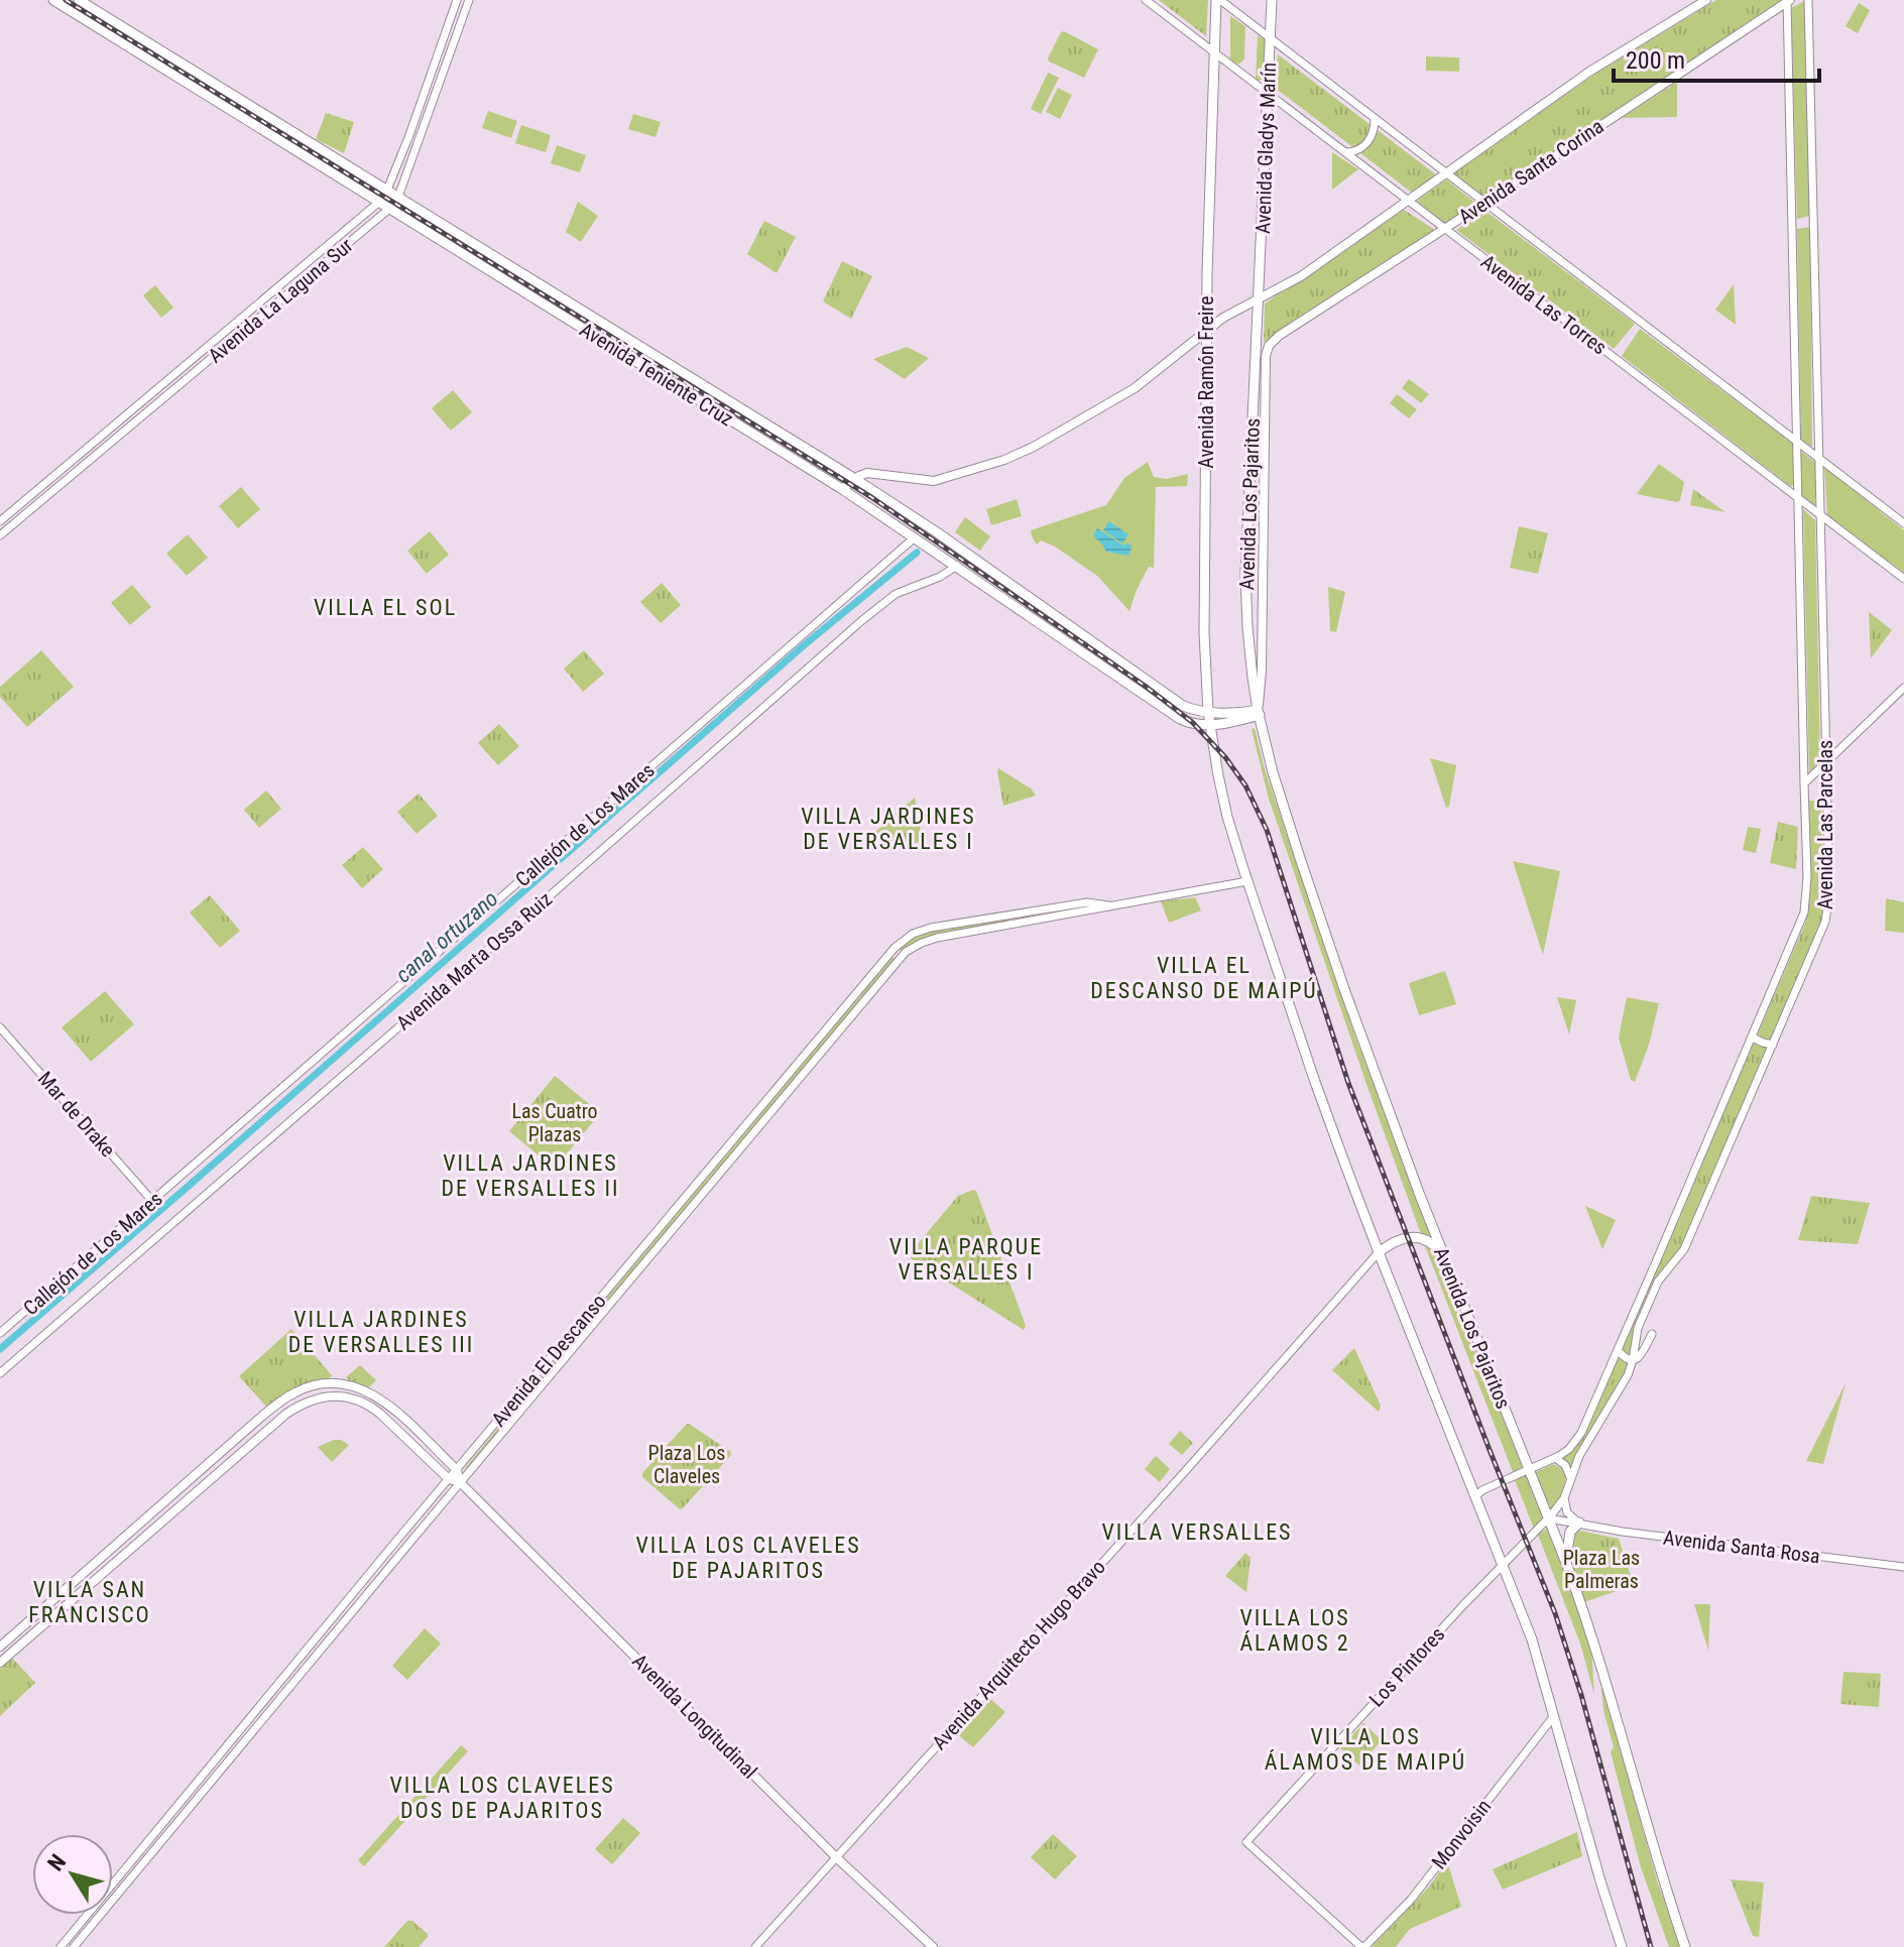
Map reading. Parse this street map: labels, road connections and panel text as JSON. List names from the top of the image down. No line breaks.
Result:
{"streets":{"main road":["Avenida Gladys Marín","Avenida Santa Corina","Avenida Teniente Cruz","Avenida Ramón Freire","Avenida Los Pajaritos","Avenida Longitudinal"],"street":["Avenida La Laguna Sur","Avenida Las Torres","Callejón de Los Mares","Avenida Las Parcelas","Avenida Marta Ossa Ruiz","Mar de Drake","Avenida El Descanso","Avenida Santa Rosa","Avenida Arquitecto Hugo Bravo","Los Pintores","Monvoisin"]},"crossings":[["Avenida Gladys Marín","Avenida Las Torres"],["Avenida Gladys Marín","Avenida Los Pajaritos"],["Avenida Santa Corina","Avenida Las Torres"],["Avenida Santa Corina","Avenida Los Pajaritos"],["Avenida Santa Corina","Avenida Las Parcelas"],["Avenida La Laguna Sur","Avenida Teniente Cruz"],["Avenida Las Torres","Avenida Ramón Freire"],["Avenida Las Torres","Avenida Las Parcelas"],["Avenida Teniente Cruz","Avenida Ramón Freire"],["Avenida Teniente Cruz","Avenida Los Pajaritos"],["Avenida Teniente Cruz","Callejón de Los Mares"],["Avenida Teniente Cruz","Avenida Marta Ossa Ruiz"],["Avenida Los Pajaritos","Avenida Las Parcelas"],["Avenida Los Pajaritos","Avenida Santa Rosa"],["Callejón de Los Mares","Mar de Drake"],["Avenida Las Parcelas","Avenida Santa Rosa"],["Avenida Las Parcelas","Los Pintores"],["Avenida El Descanso","Avenida Longitudinal"],["Avenida Arquitecto Hugo Bravo","Avenida Longitudinal"],["Los Pintores","Monvoisin"]],"districts":["VILLA EL SOL","VILLA JARDINES DE VERSALLES I","VILLA EL DESCANSO DE MAIPÚ","VILLA JARDINES DE VERSALLES II","VILLA PARQUE VERSALLES I","VILLA JARDINES DE VERSALLES III","VILLA VERSALLES","VILLA LOS CLAVELES DE PAJARITOS","VILLA SAN FRANCISCO","VILLA LOS ÁLAMOS 2","VILLA LOS ÁLAMOS DE MAIPÚ","VILLA LOS CLAVELES DOS DE PAJARITOS"],"water":["canal ortuzano"],"parks":["Las Cuatro Plazas","Plaza Los Claveles","Plaza Las Palmeras"],"scale_bar":"200 m","north":"top left"}
